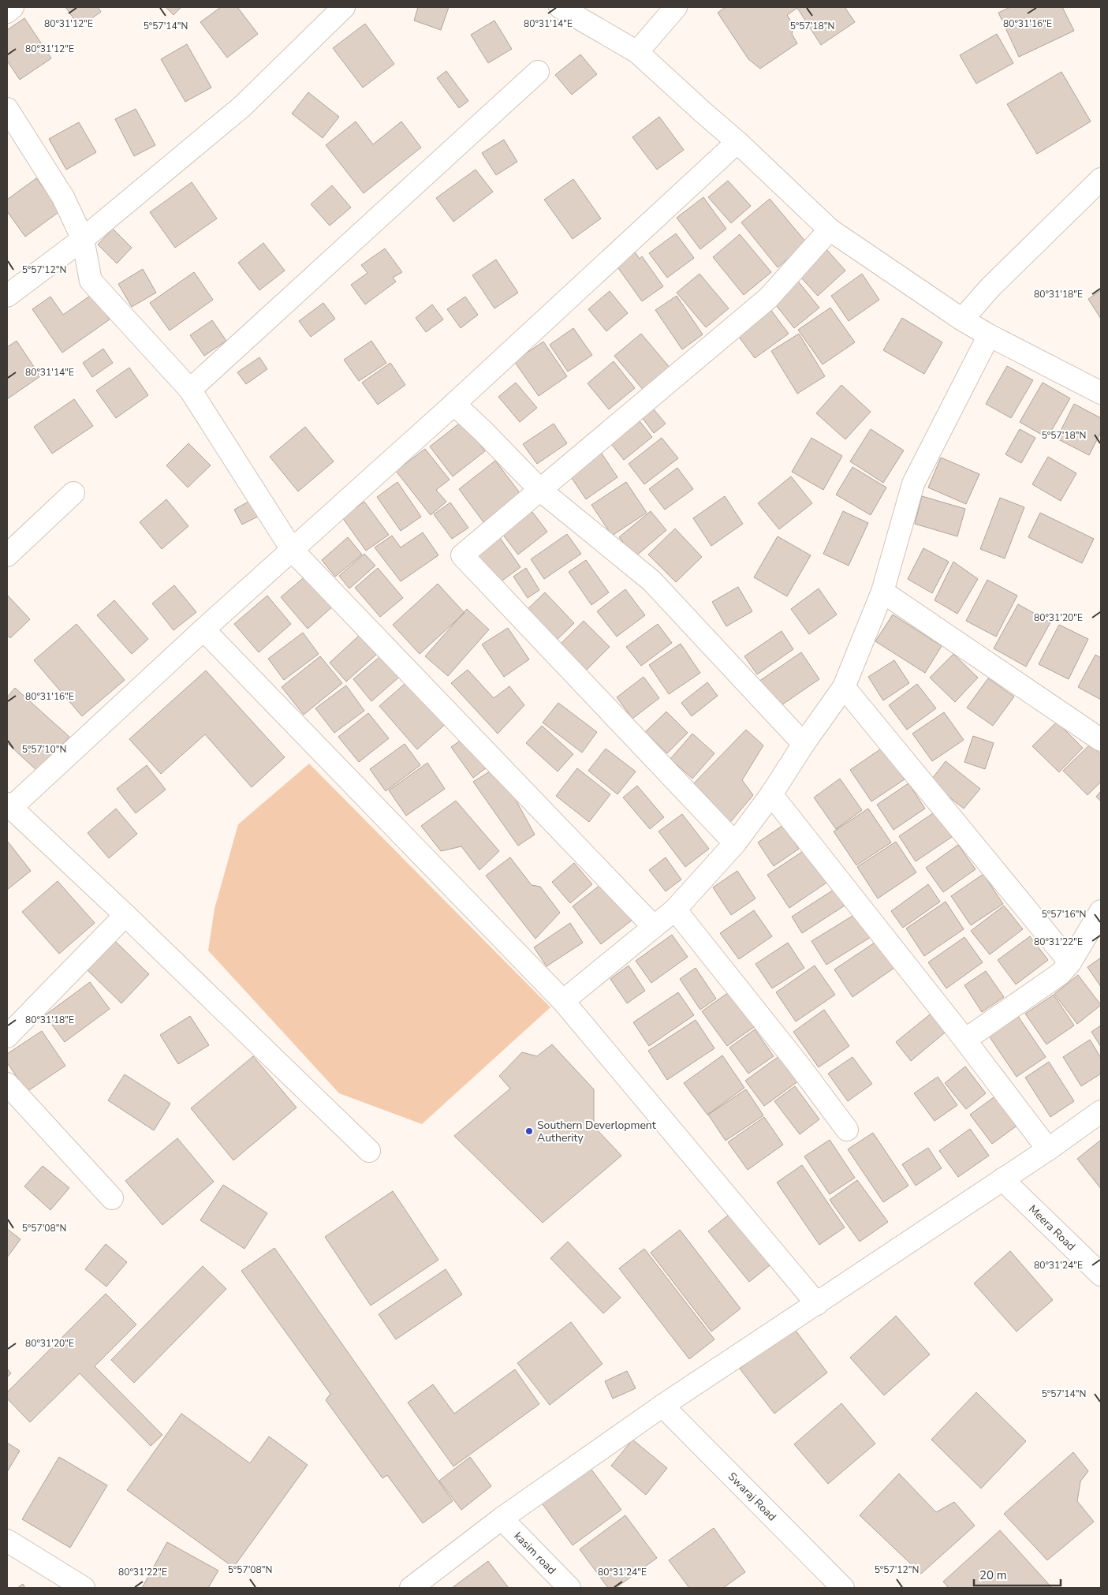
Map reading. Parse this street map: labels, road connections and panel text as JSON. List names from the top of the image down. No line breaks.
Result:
{"streets":{"street":["Meera Road","Swaraj Road","kasim road"]},"places":["Southern Deverlopment Autherity"],"scale_bar":"20 m","coordinates":["80°31'12\"E","80°31'14\"E","80°31'16\"E","5°57'14\"N","5°57'18\"N","5°57'12\"N","80°31'18\"E","80°31'20\"E","5°57'10\"N","5°57'16\"N","80°31'22\"E","5°57'08\"N","80°31'24\"E"]}
